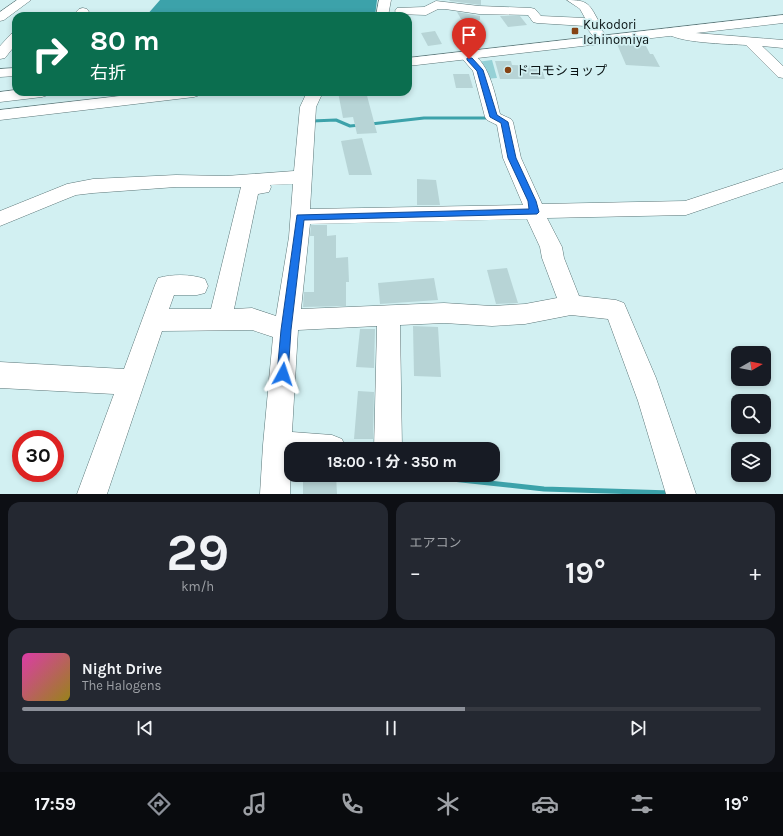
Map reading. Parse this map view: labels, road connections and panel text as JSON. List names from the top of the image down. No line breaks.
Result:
{"places":{"transit":["Kukodori Ichinomiya"],"other":["ドコモショップ"]},"north":"right","page":{"turn":["80 m","右折"],"limit":"30","trip":"18:00 · 1 分 · 350 m","tile":[["29","km/h"],"エアコン"],"heat":["−","19°","+"],"song":["Night Drive","The Halogens"],"tabs":["17:59","19°"]}}
